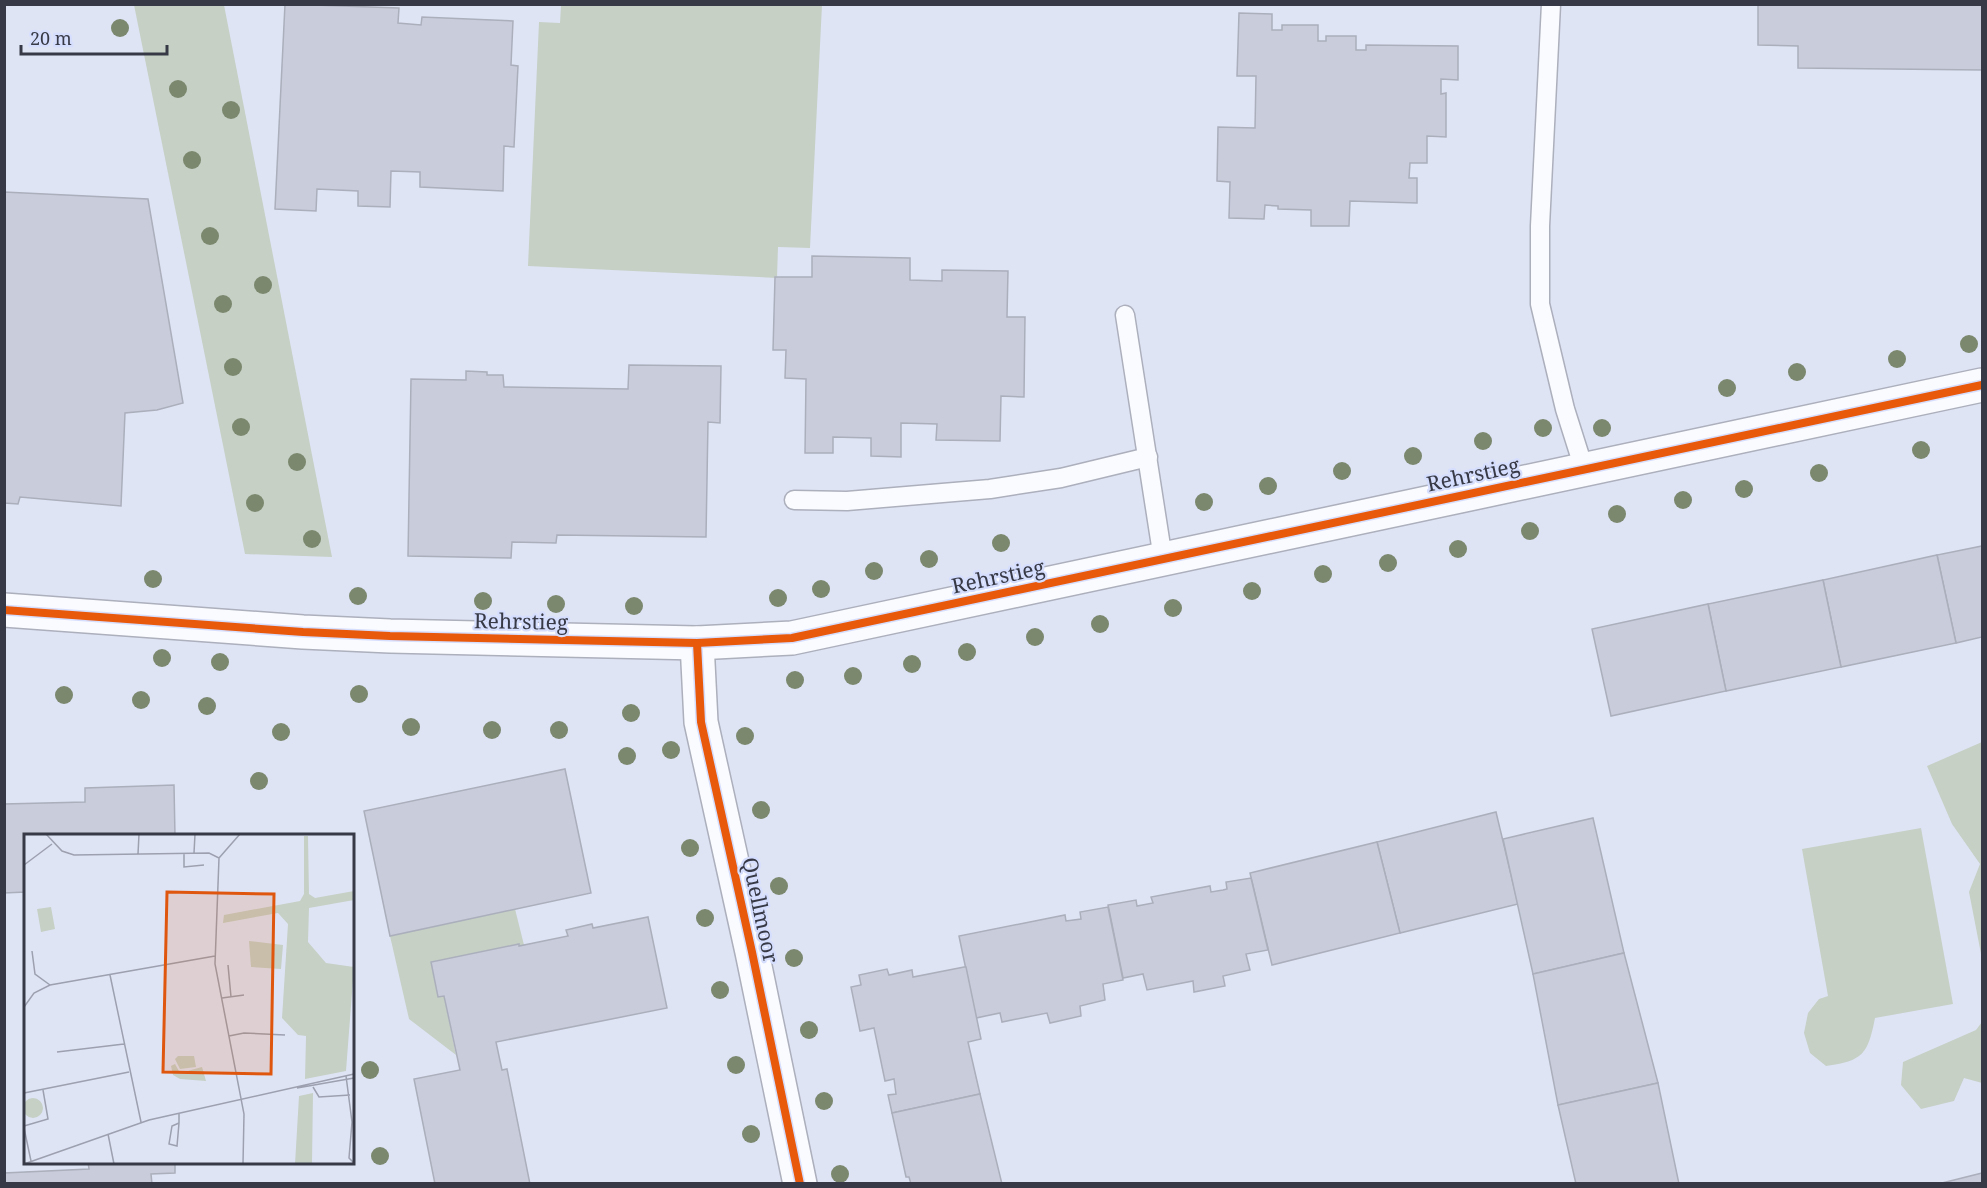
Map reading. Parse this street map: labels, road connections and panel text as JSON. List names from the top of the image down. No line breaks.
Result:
{"streets":{"street":["Rehrstieg","Quellmoor"]},"crossings":[["Rehrstieg","Quellmoor"]],"scale_bar":"20 m"}
